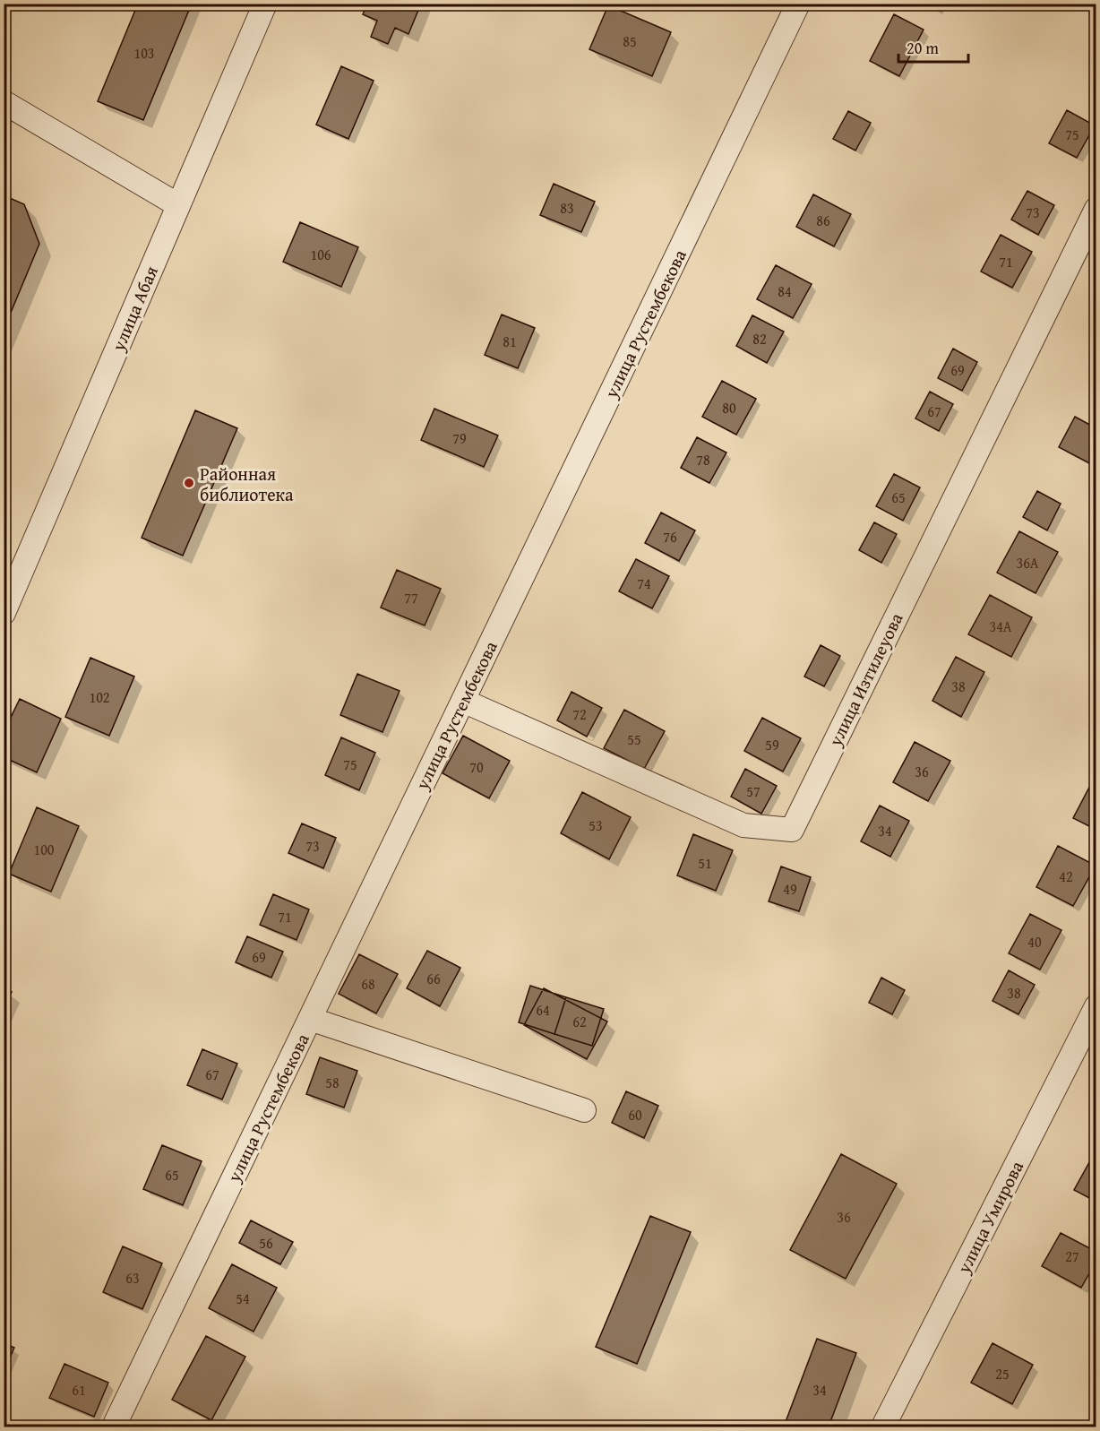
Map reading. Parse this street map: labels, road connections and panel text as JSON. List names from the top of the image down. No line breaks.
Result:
{"streets":{"street":["улица Абая","улица Рустембекова","улица Изтилеуова","улица Умирова"]},"crossings":[["улица Рустембекова","улица Изтилеуова"]],"places":["Районная библиотека"],"house_numbers":["85","103","75","83","73","86","106","71","84","82","81","69","80","67","79","78","65","76","36А","74","77","34А","38","102","72","55","59","75","70","36","57","53","34","73","100","51","42","49","71","40","69","66","68","38","64","62","67","58","60","65","36","56","27","63","54","25","61","34"],"scale_bar":"20 m"}
